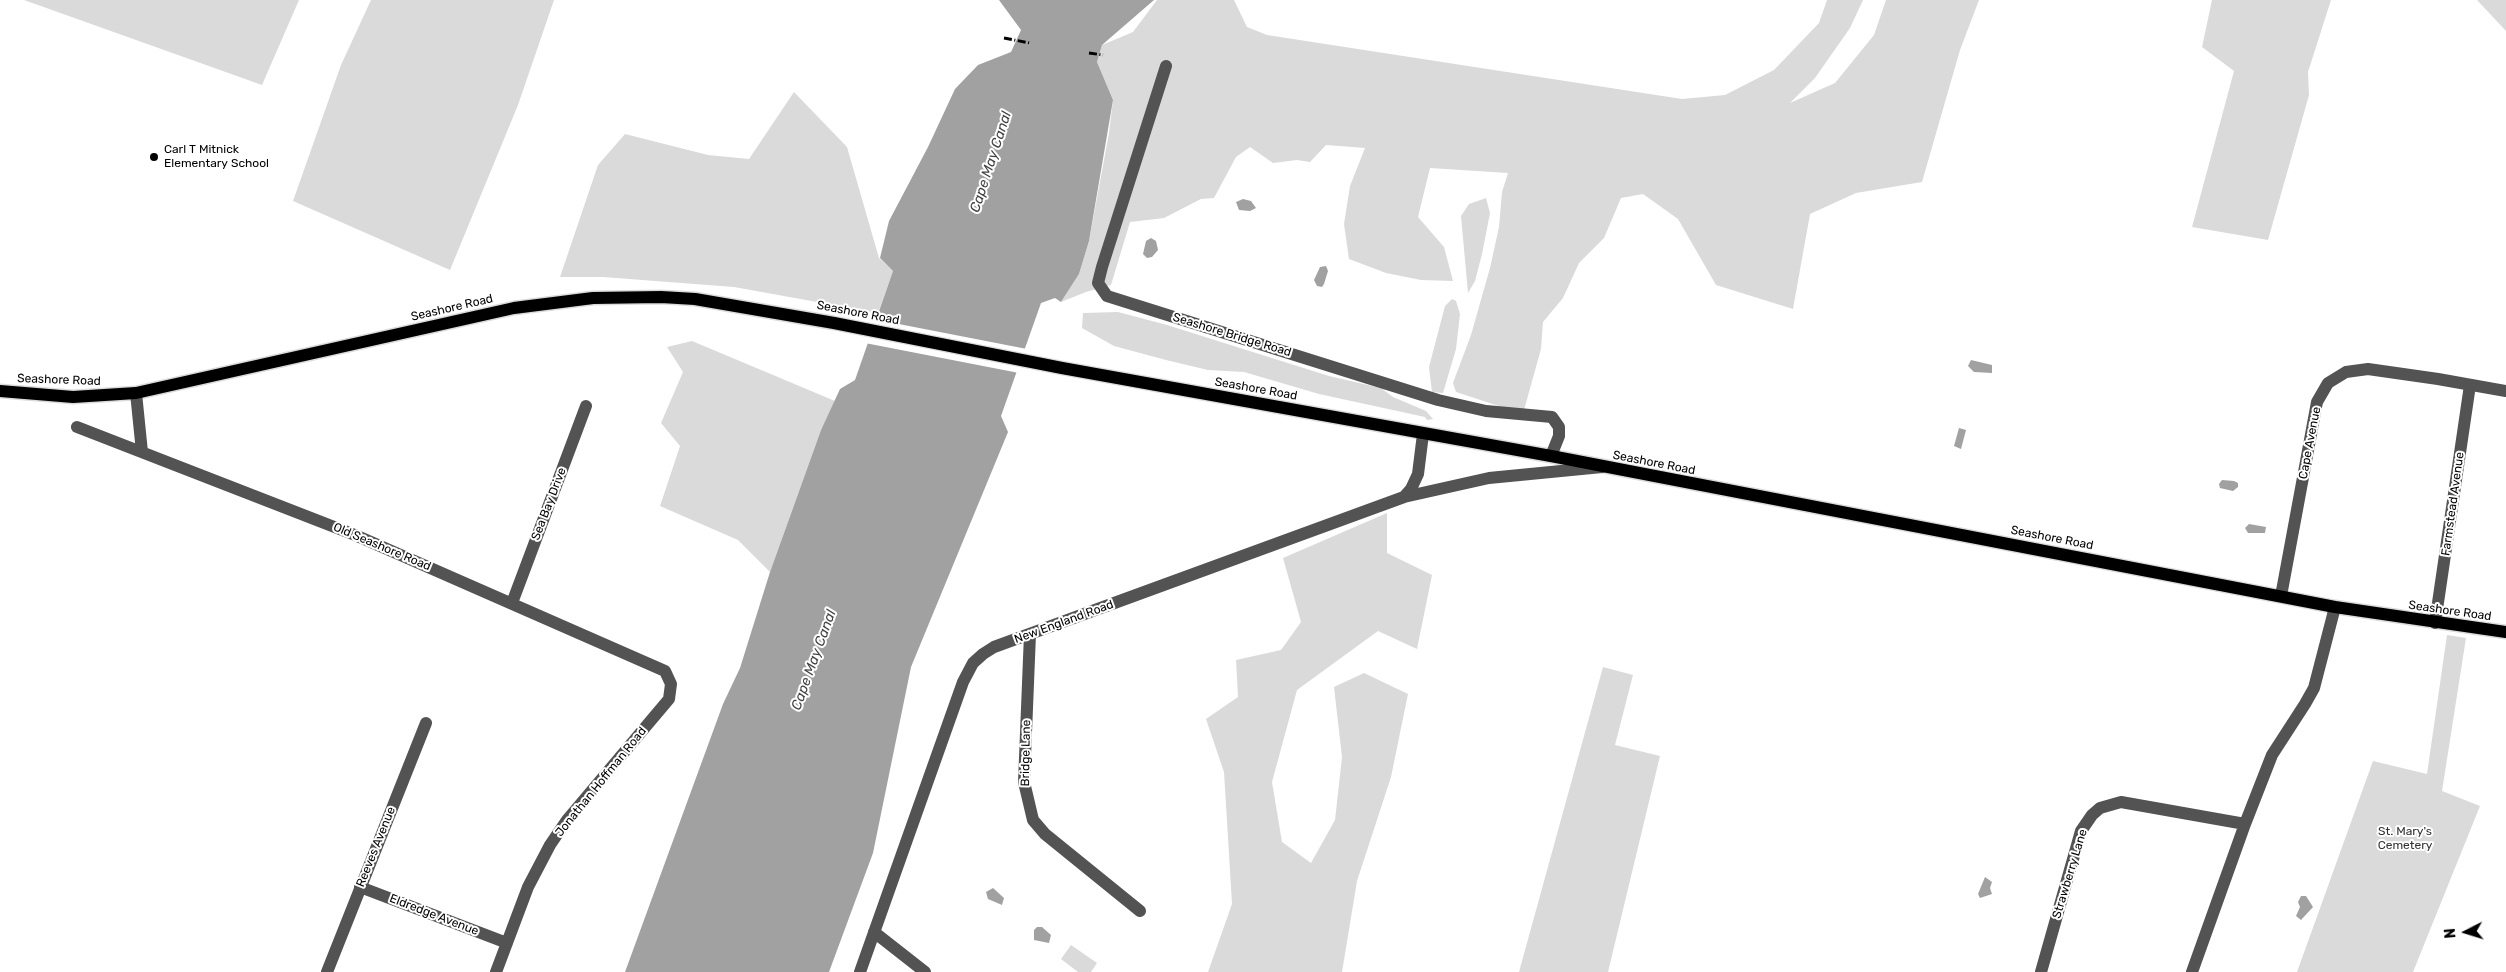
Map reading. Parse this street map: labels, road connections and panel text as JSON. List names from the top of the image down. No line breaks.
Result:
{"streets":{"main road":["Seashore Road"],"street":["Seashore Bridge Road","Cape Avenue","Sea Bay Drive","Farmstead Avenue","Old Seashore Road","New England Road","Bridge Lane","Jonathan Hoffman Road","Reeves Avenue","Strawberry Lane","Eldredge Avenue"]},"crossings":[["Seashore Road","Seashore Bridge Road"],["Seashore Road","Cape Avenue"],["Seashore Road","Farmstead Avenue"],["Seashore Road","New England Road"],["Cape Avenue","Farmstead Avenue"],["Sea Bay Drive","Old Seashore Road"],["Old Seashore Road","Jonathan Hoffman Road"],["New England Road","Bridge Lane"],["Jonathan Hoffman Road","Eldredge Avenue"],["Reeves Avenue","Eldredge Avenue"]],"water":["Cape May Canal"],"parks":["St. Mary's Cemetery"],"places":["Carl T Mitnick Elementary School"],"north":"left"}
